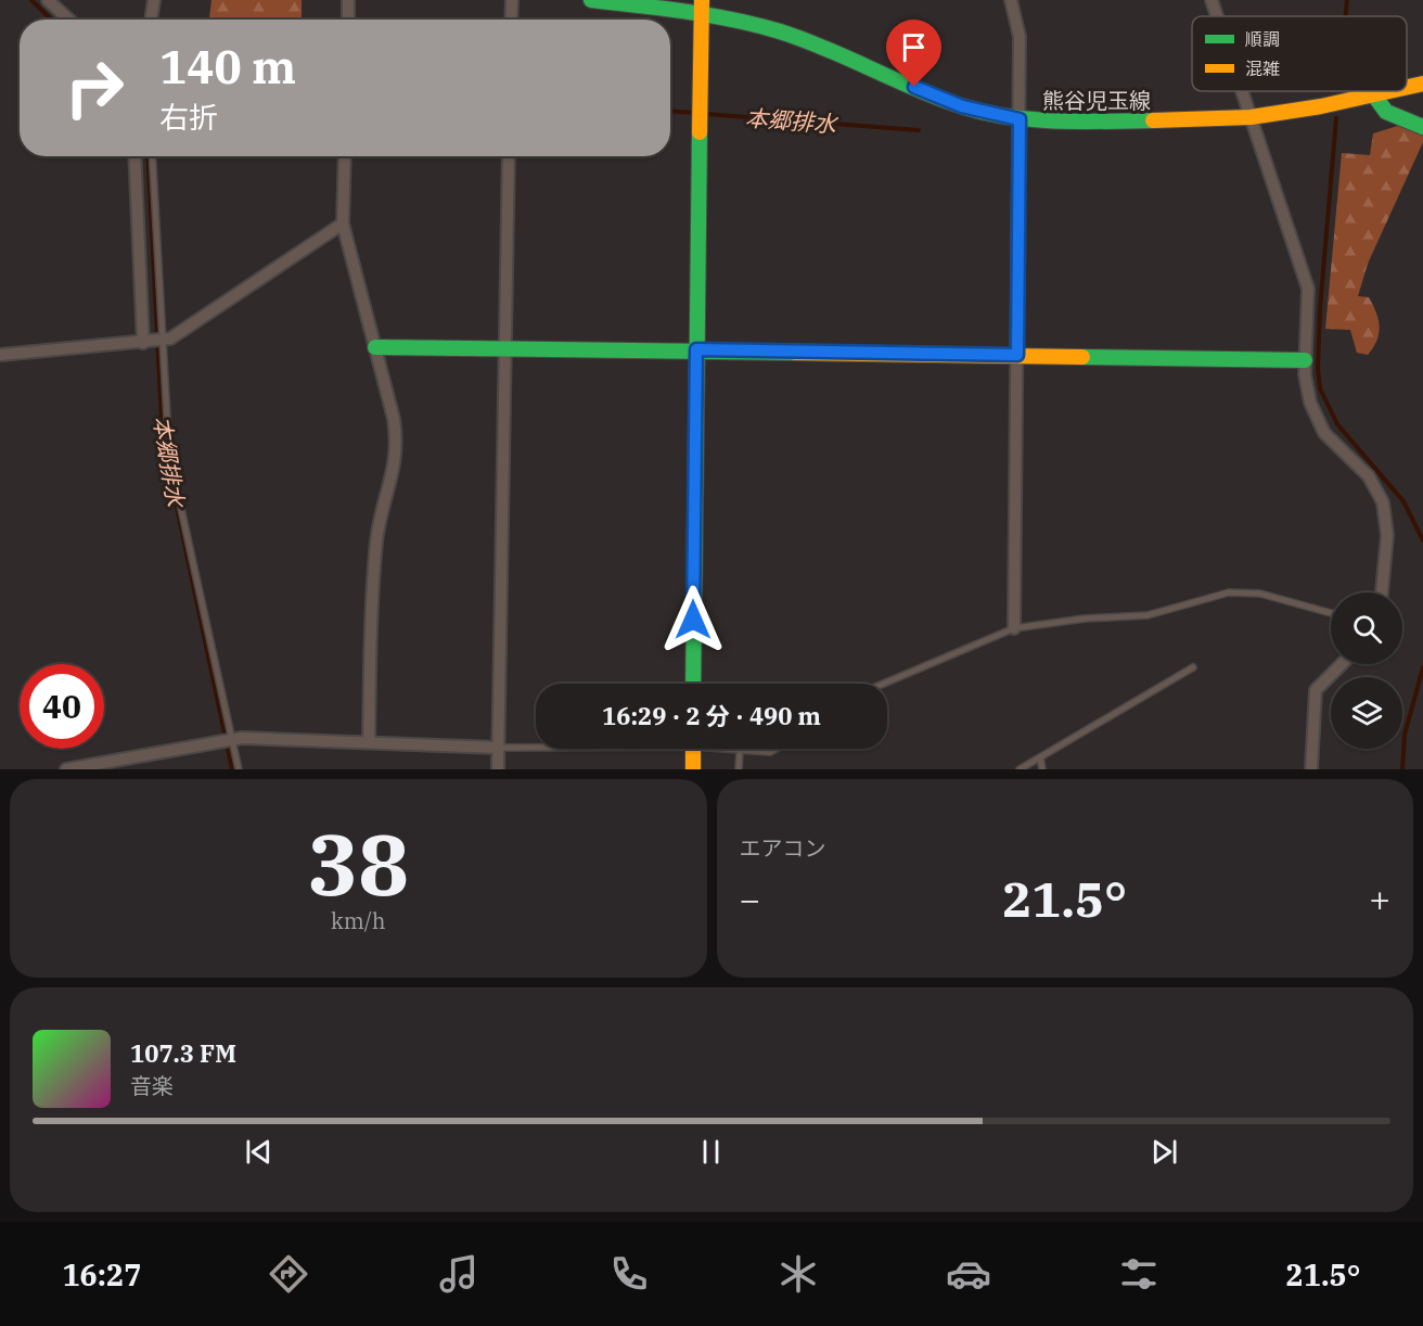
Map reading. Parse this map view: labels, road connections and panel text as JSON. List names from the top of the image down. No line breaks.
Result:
{"streets":{"street":["熊谷児玉線"]},"water":["本郷排水"],"legend":["順調","混雑"],"page":{"turn":["140 m","右折"],"limit":"40","trip":"16:29 · 2 分 · 490 m","tile":[["38","km/h"],"エアコン"],"heat":["−","21.5°","+"],"song":["107.3 FM","音楽"],"tabs":["16:27","21.5°"]}}
